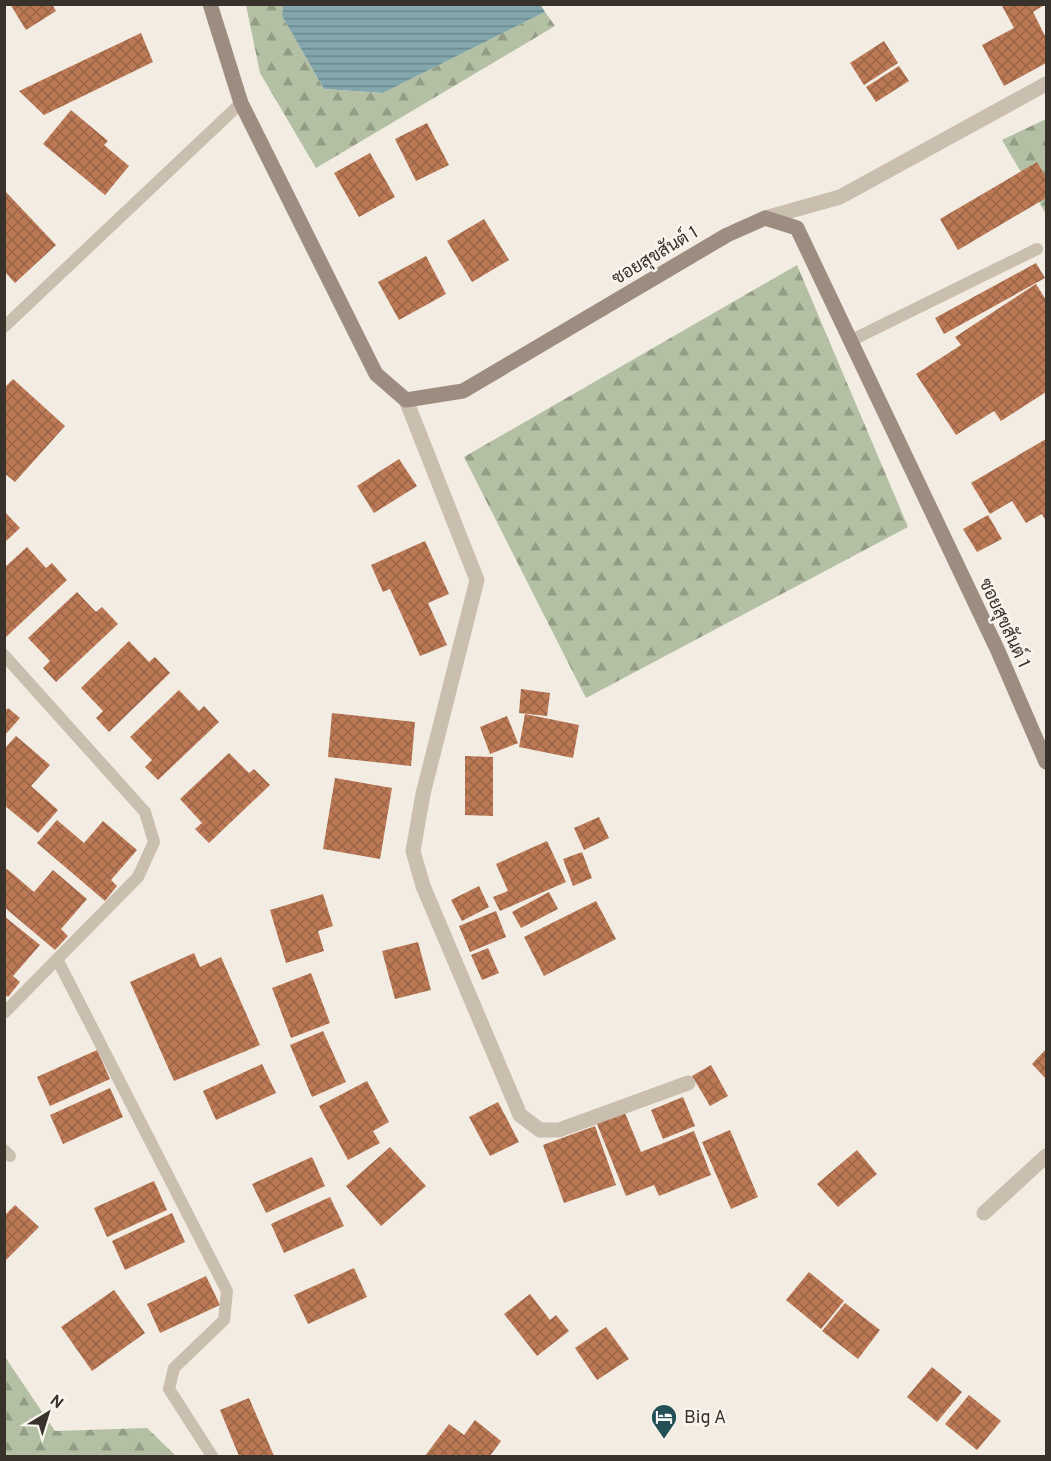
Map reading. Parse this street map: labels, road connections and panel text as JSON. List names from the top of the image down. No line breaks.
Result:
{"streets":{"street":["ซอยสุขสันต์ 1"]},"places":{"hotel":["Big A"]},"north":"top right"}
